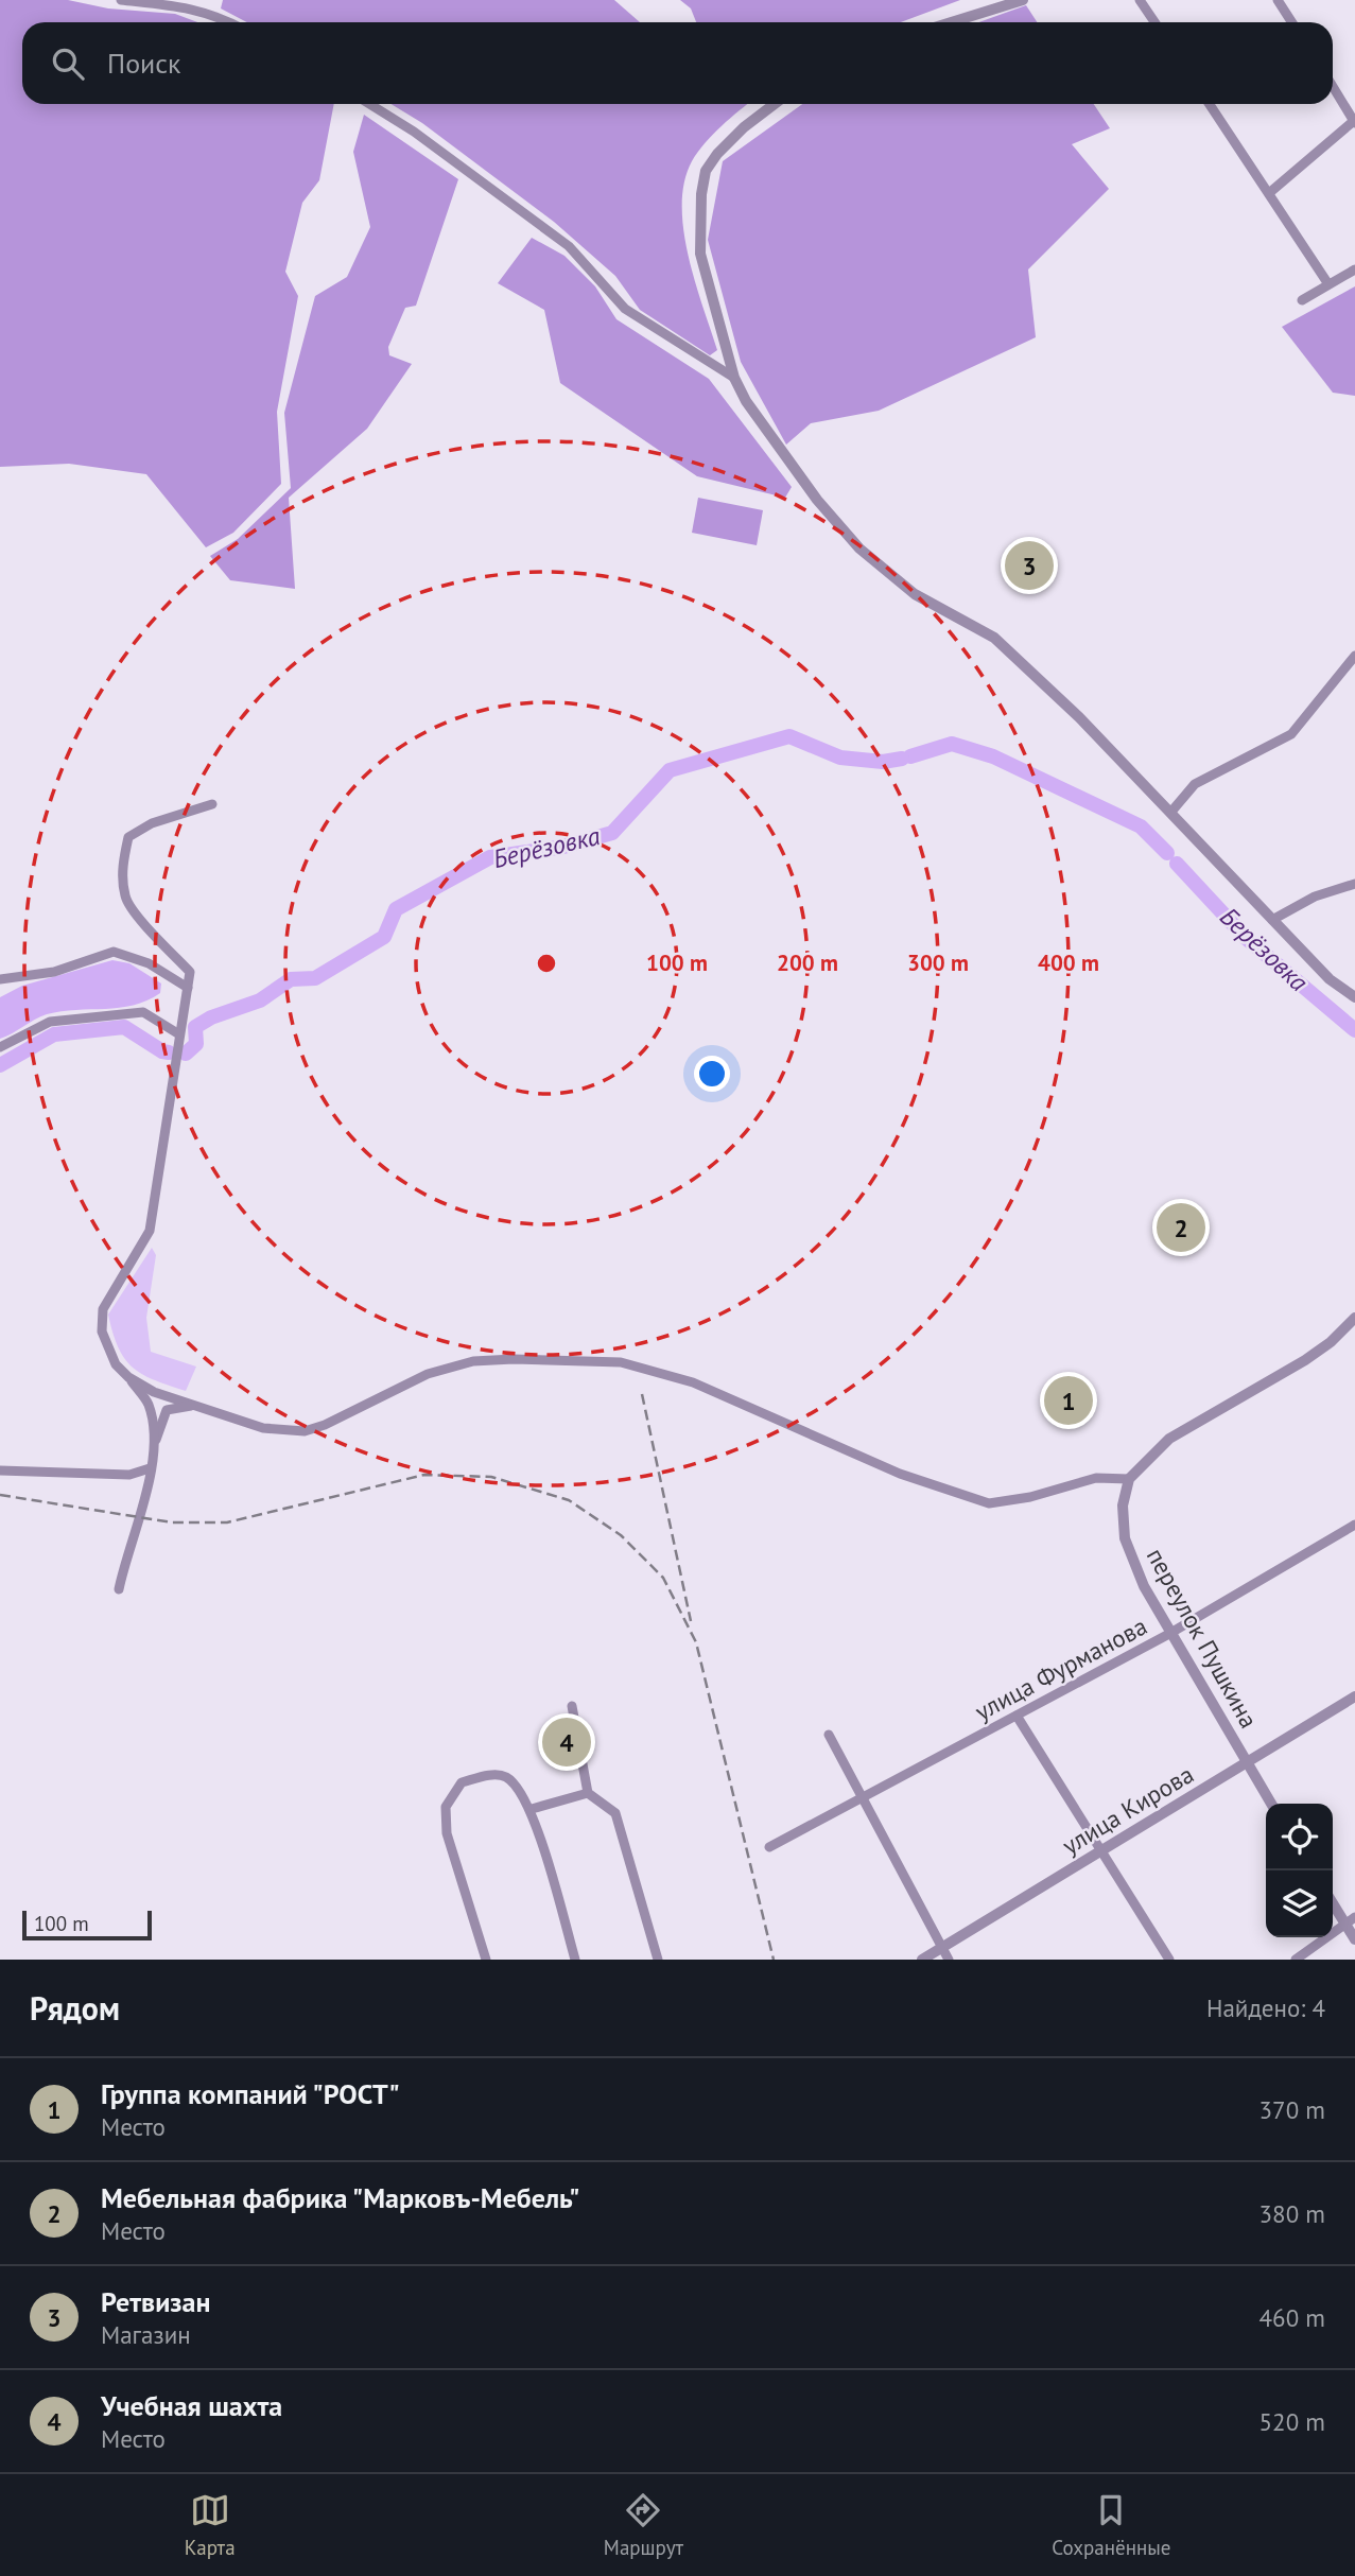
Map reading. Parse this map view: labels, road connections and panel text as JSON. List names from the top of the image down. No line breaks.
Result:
{"streets":{"street":["переулок Пушкина","улица Фурманова","улица Кирова"]},"crossings":[["переулок Пушкина","улица Фурманова"],["переулок Пушкина","улица Кирова"]],"water":["Берёзовка"],"scale_bar":"100 m","page":{"search":"Поиск","pins":["3","2","1","4"],"scale":"100 m","heading":["Рядом","Найдено: 4"],"list":[{"mark":"1","name":"Группа компаний \"РОСТ\"","note":"Место","value":"370 m"},{"mark":"2","name":"Мебельная фабрика \"Марковъ-Мебель\"","note":"Место","value":"380 m"},{"mark":"3","name":"Ретвизан","note":"Магазин","value":"460 m"},{"mark":"4","name":"Учебная шахта","note":"Место","value":"520 m"}],"nav":["Карта","Маршрут","Сохранённые"]},"rings":["100 m","200 m","300 m","400 m"]}
